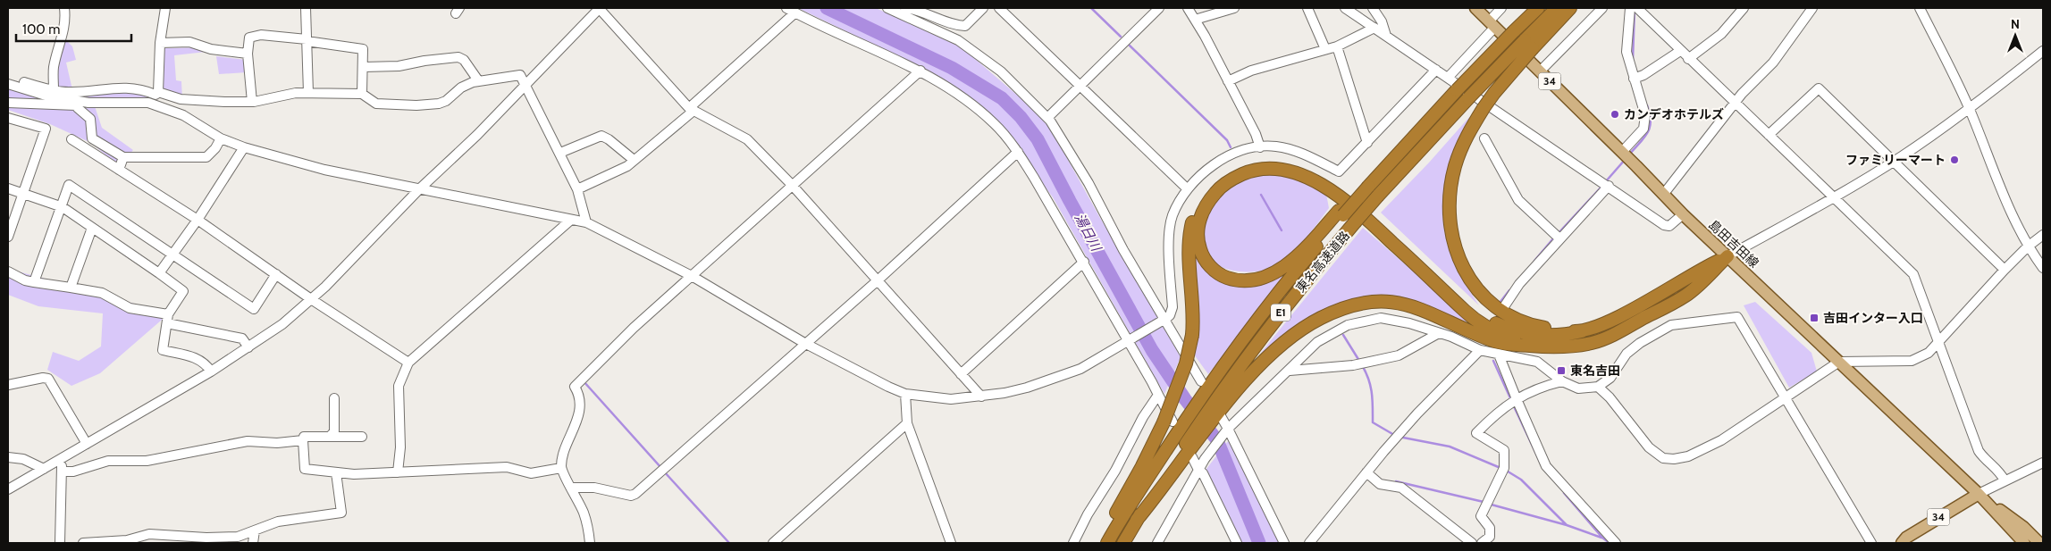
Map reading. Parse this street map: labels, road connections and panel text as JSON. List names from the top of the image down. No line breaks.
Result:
{"streets":{"highway":["東名高速道路","E1"],"main road":["34","島田吉田線"]},"crossings":[["34","島田吉田線"]],"water":["湯日川"],"places":{"other":["カンデオホテルズ","ファミリーマート"],"transit":["吉田インター入口","東名吉田"]},"scale_bar":"100 m","north":"top"}
